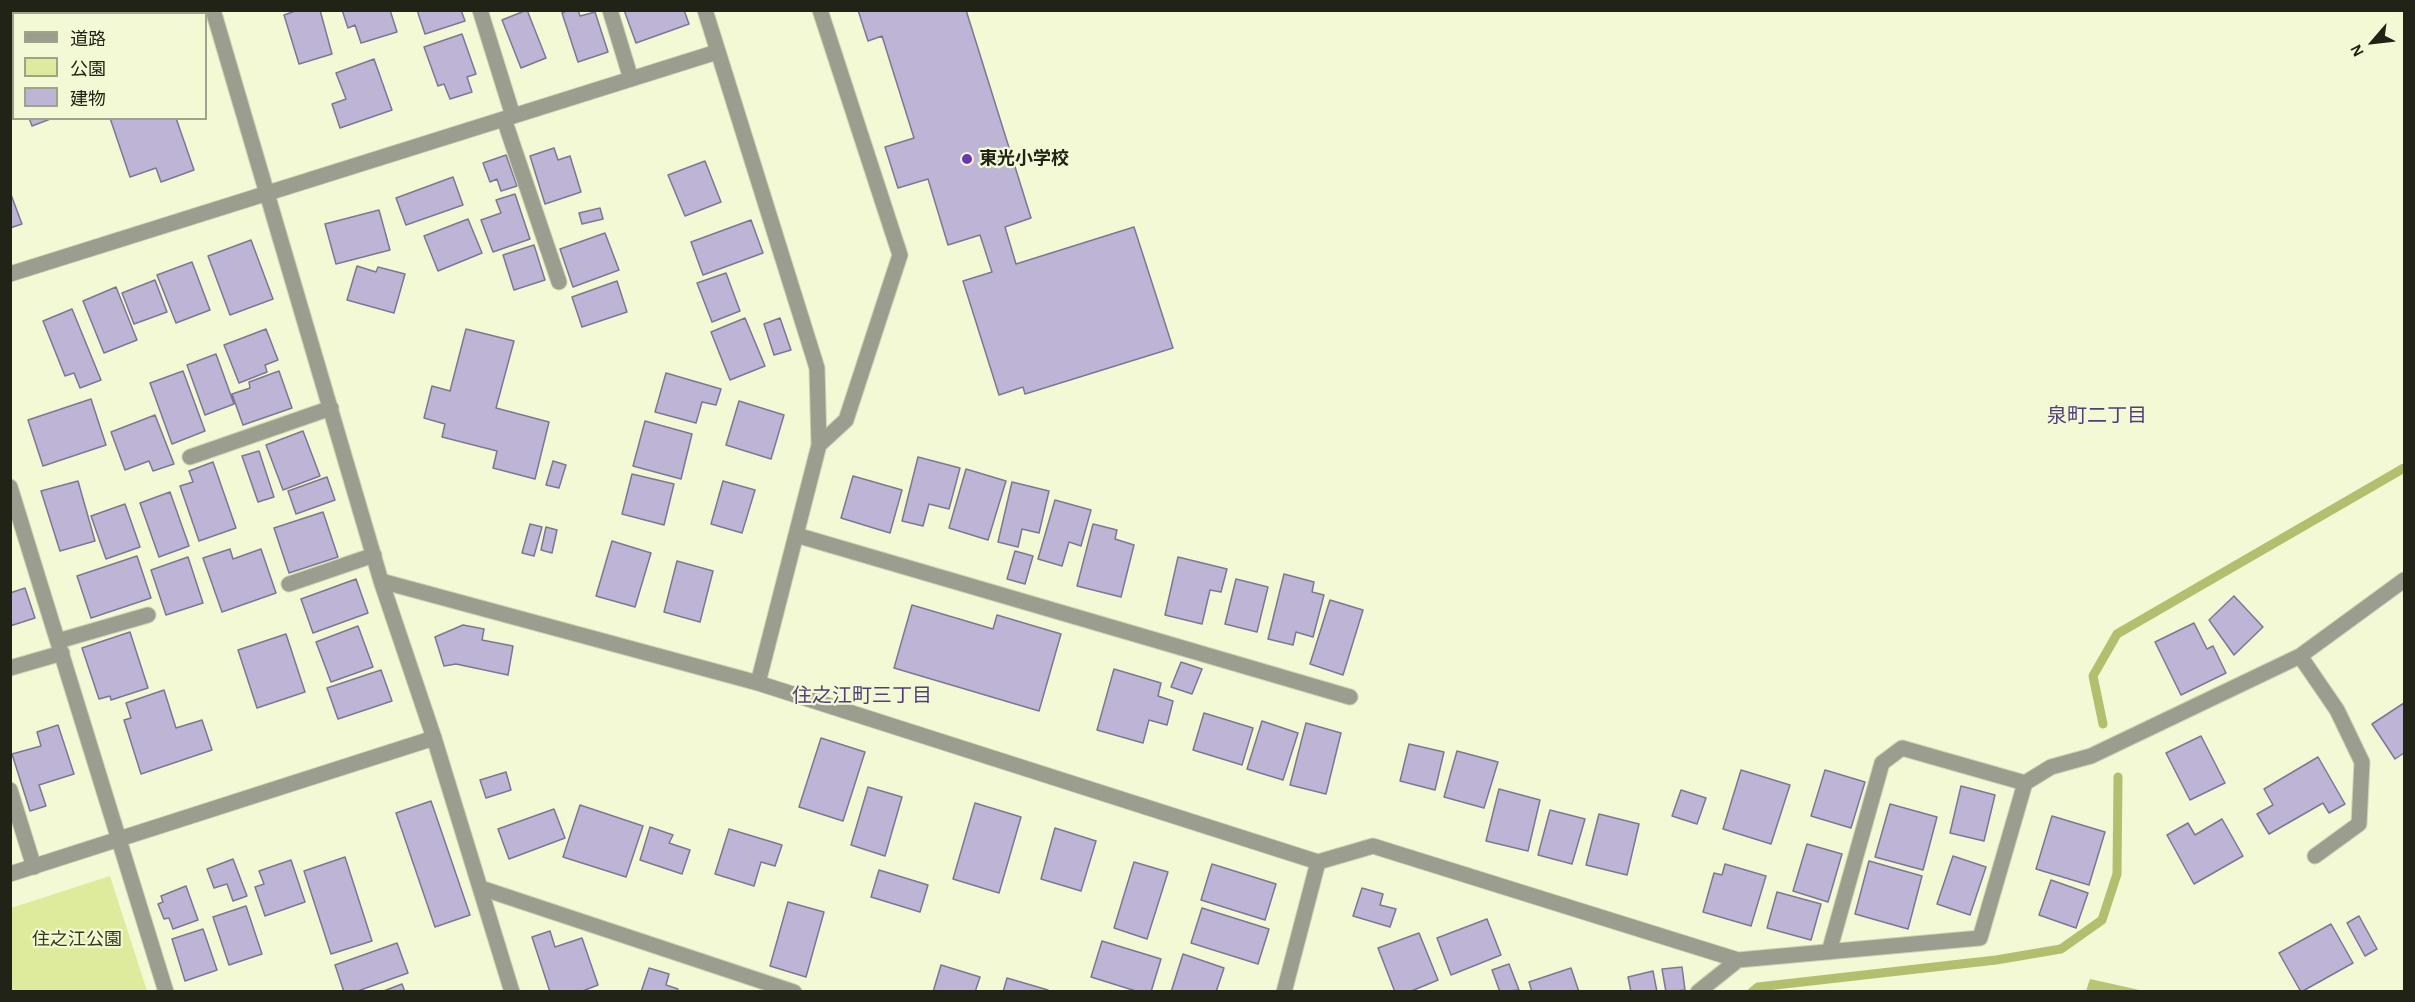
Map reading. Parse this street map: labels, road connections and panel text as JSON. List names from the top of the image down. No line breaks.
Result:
{"districts":["泉町二丁目","住之江町三丁目"],"parks":["住之江公園"],"places":["東光小学校"],"legend":["道路","公園","建物"],"north":"bottom left"}
